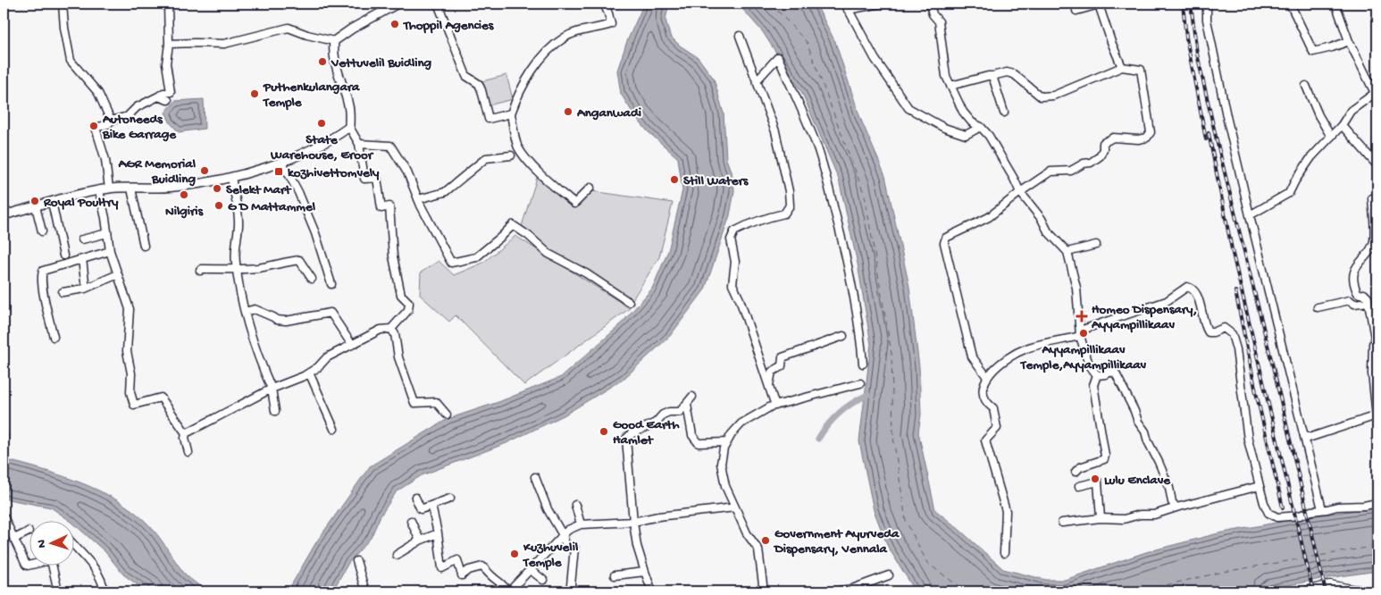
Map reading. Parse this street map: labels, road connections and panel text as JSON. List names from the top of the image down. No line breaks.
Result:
{"places":{"other":["Thoppil Agencies","Vettuvelil Buidling","Puthenkulangara Temple","Anganwadi","State Warehouse, Eroor","Autoneeds Bike Garrage","AGR Memorial Buidling","Still Waters","Selekt Mart","Nilgiris","Royal Poultry","G D Mattammel","Ayyampillikaav Temple,Ayyampillikaav","Good Earth Hamlet","Lulu Enclave","Government Ayurveda Dispensary, Vennala","Kuzhuvelil Temple"],"transit":["kozhivettomvely"],"health":["Homeo Dispensary, Ayyampillikaav"]},"north":"left"}
